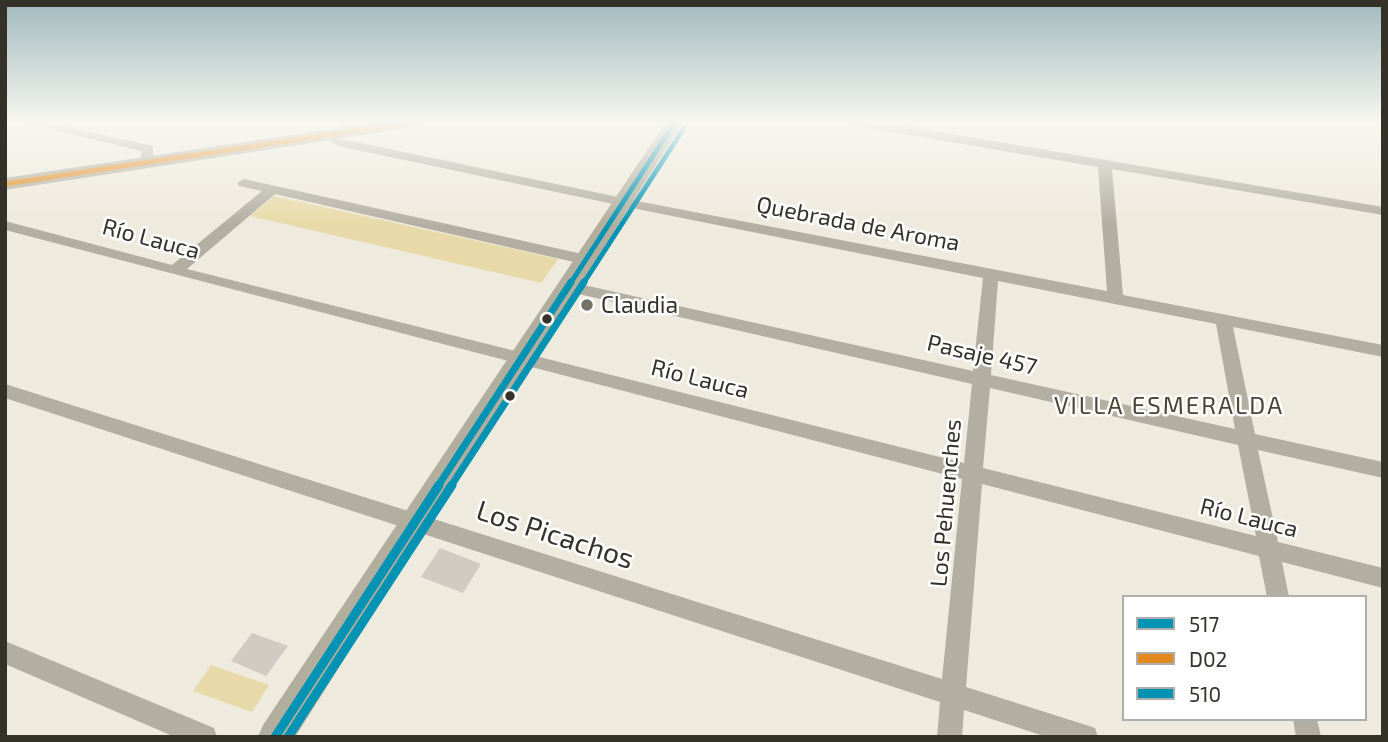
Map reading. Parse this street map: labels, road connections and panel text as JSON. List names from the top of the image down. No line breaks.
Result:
{"streets":{"street":["Quebrada de Aroma","Río Lauca","Pasaje 457","Los Pehuenches","Los Picachos"]},"crossings":[["Quebrada de Aroma","Los Pehuenches"],["Río Lauca","Los Pehuenches"],["Pasaje 457","Los Pehuenches"],["Los Pehuenches","Los Picachos"]],"districts":["VILLA ESMERALDA"],"places":["Claudia"],"lines":["transit line 517","transit line D02","transit line 510"],"legend":["517","D02","510"]}
